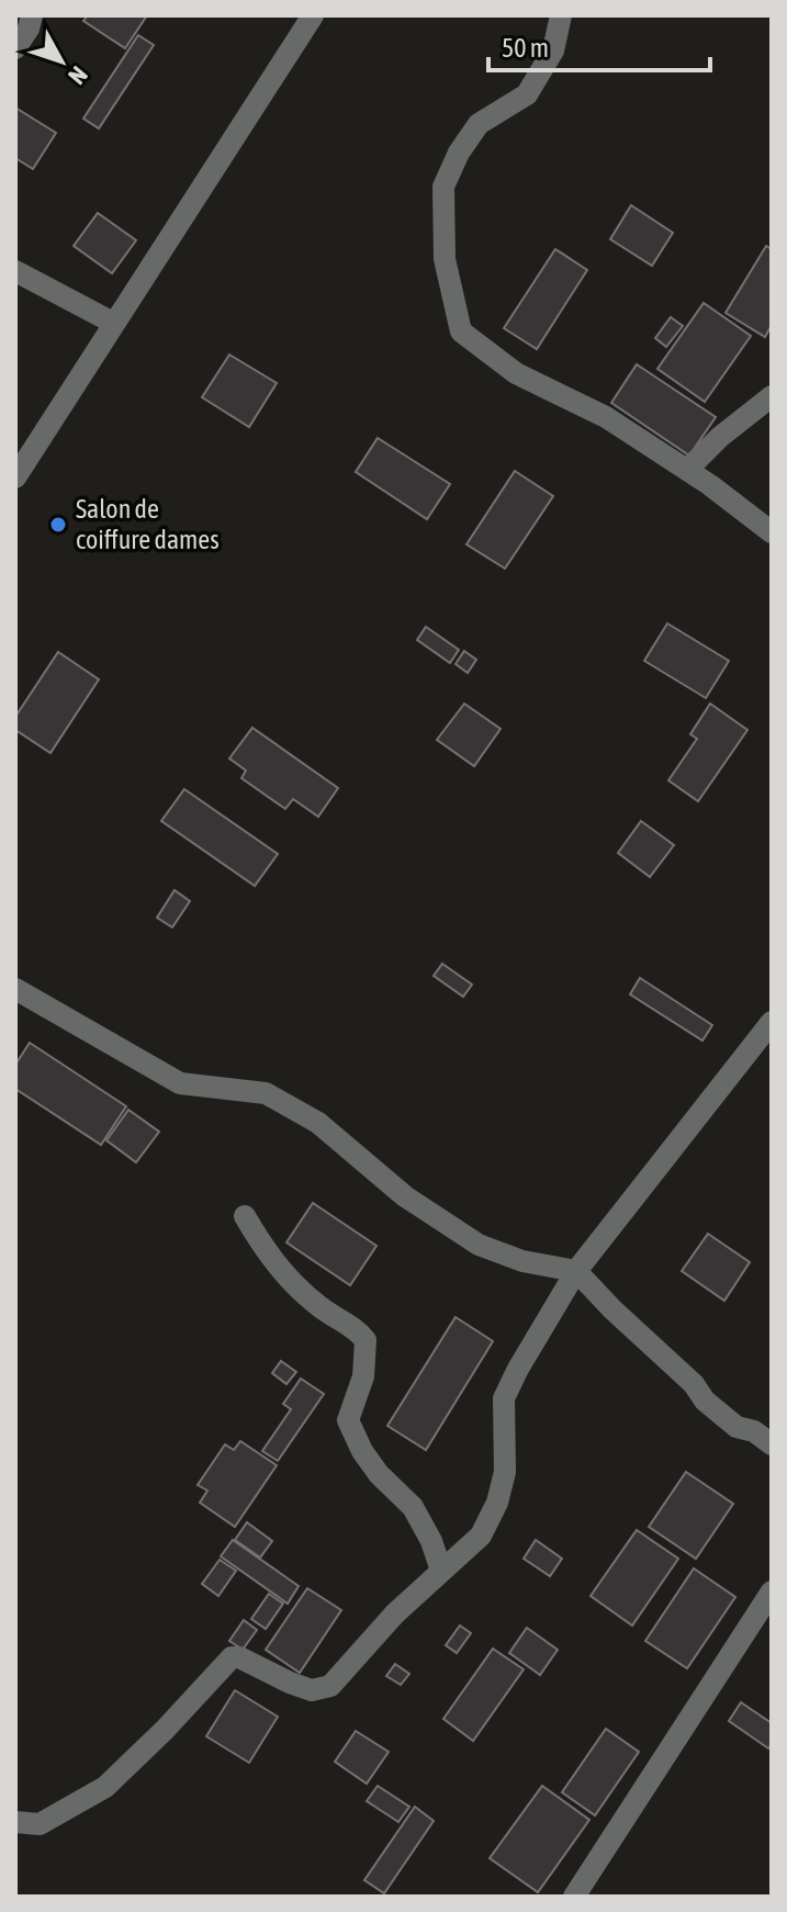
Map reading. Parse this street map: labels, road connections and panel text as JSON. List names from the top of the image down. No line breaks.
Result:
{"places":["Salon de coiffure dames"],"scale_bar":"50 m","north":"bottom right"}
